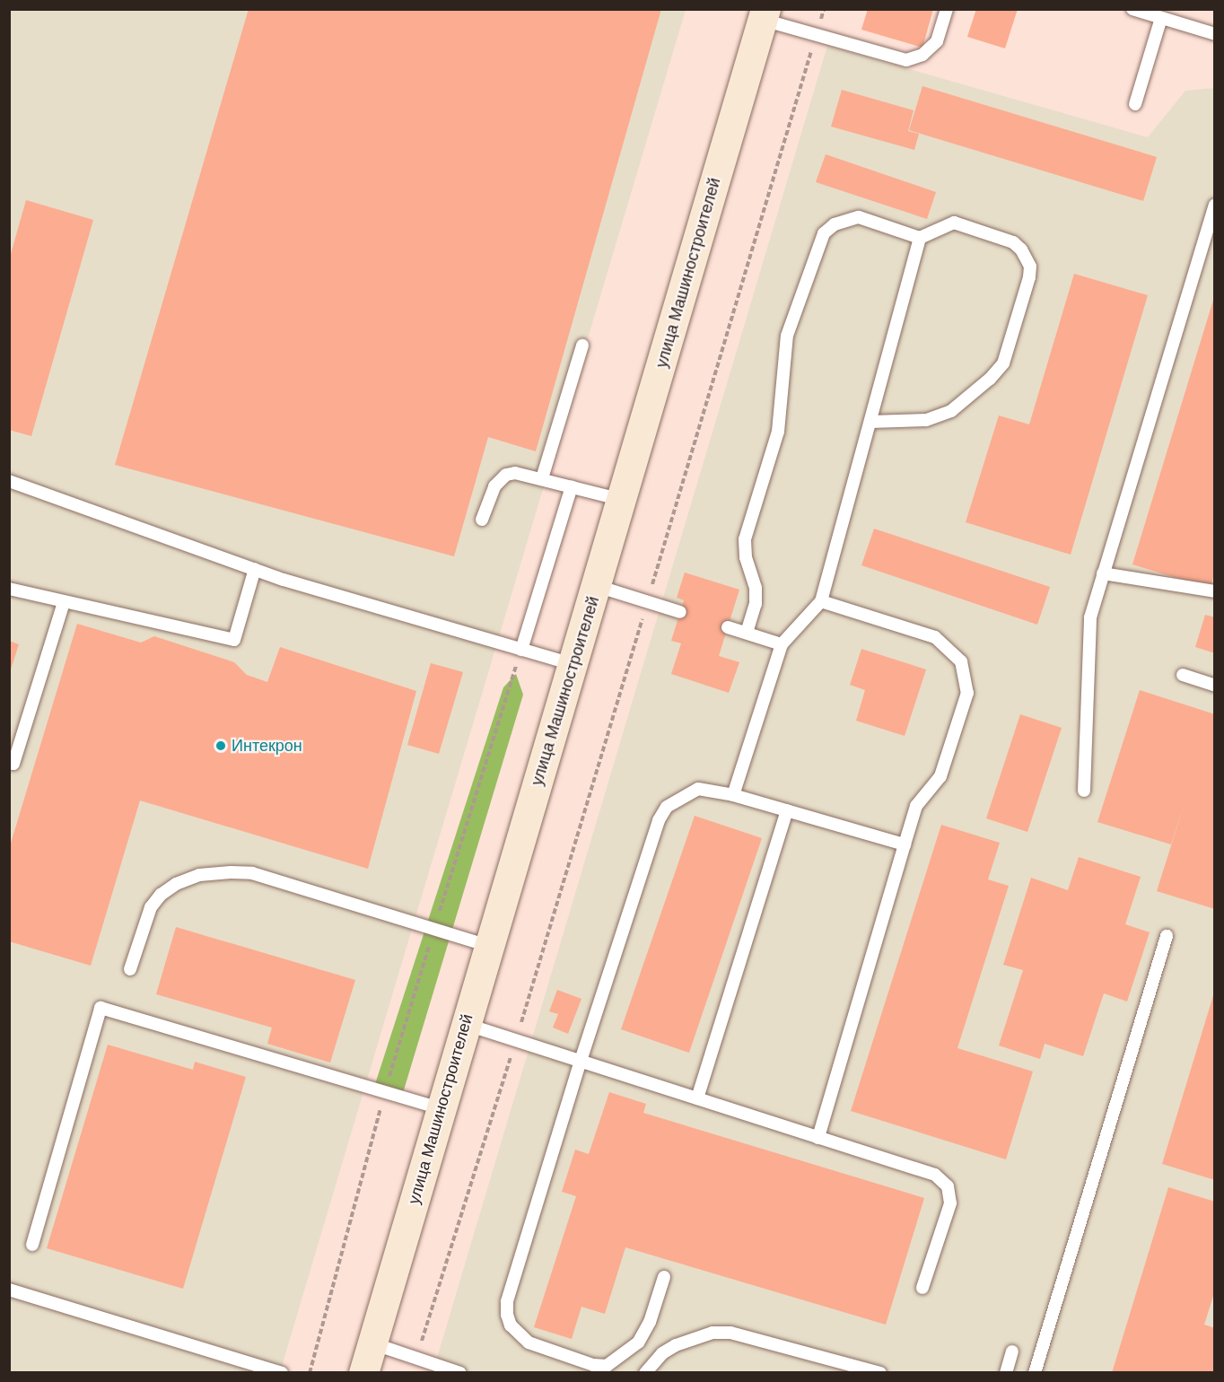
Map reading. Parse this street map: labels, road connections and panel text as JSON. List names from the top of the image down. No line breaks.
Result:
{"streets":{"main road":["улица Машиностроителей"]},"places":["Интекрон"]}
